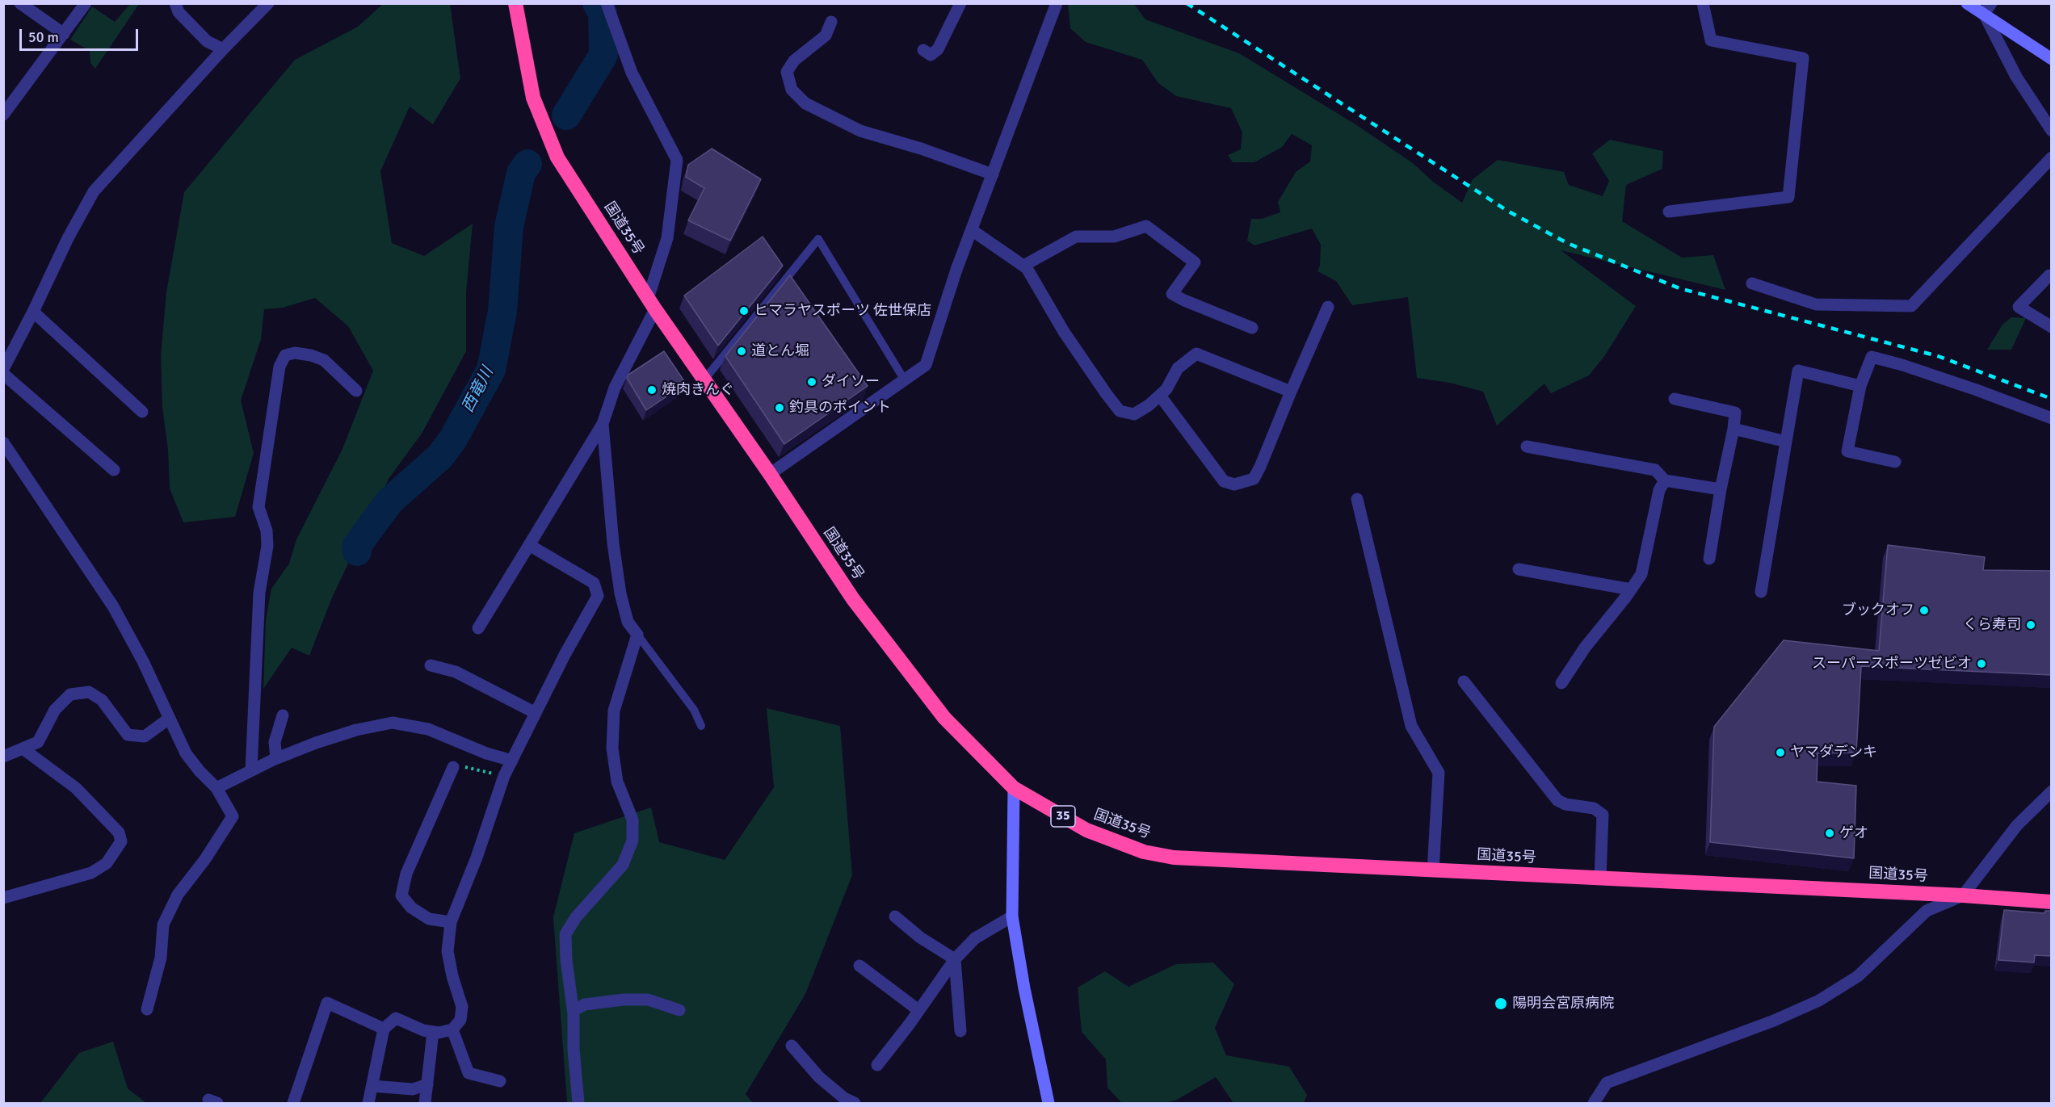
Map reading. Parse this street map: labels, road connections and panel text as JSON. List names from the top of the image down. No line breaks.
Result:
{"streets":{"highway":["国道35号","35"]},"water":["西竜川"],"places":["ヒマラヤスポーツ 佐世保店","道とん堀","ダイソー","焼肉きんぐ","釣具のポイント","ブックオフ","くら寿司","スーパースポーツゼビオ","ヤマダデンキ","ゲオ","陽明会宮原病院"],"scale_bar":"50 m"}
